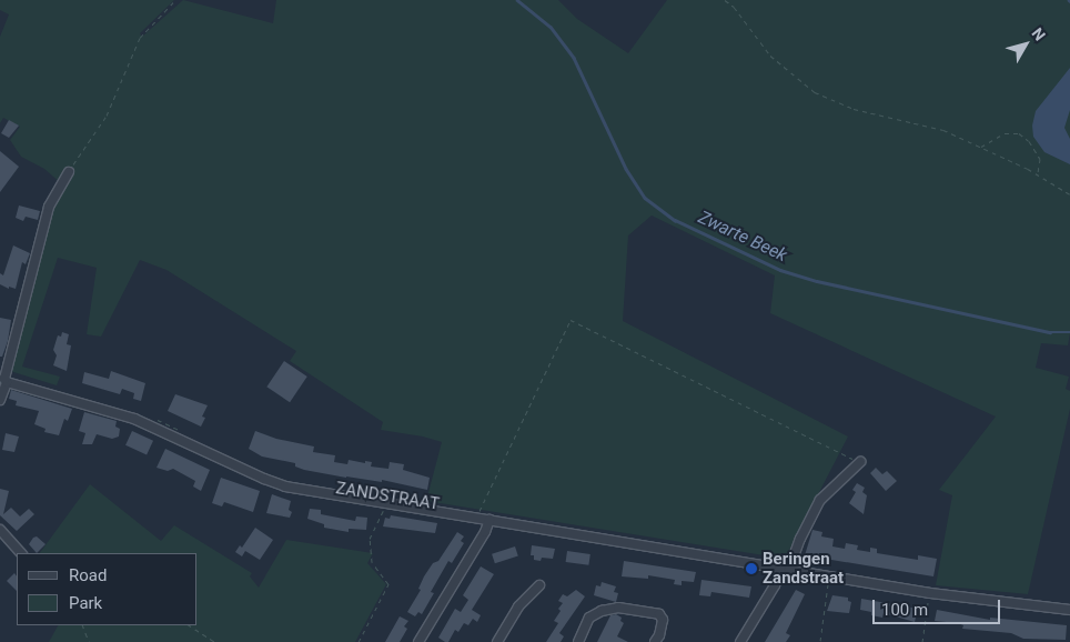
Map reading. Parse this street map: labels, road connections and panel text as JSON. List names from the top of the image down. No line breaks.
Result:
{"streets":{"street":["ZANDSTRAAT"]},"water":["Zwarte Beek"],"places":["Beringen Zandstraat"],"legend":["Road","Park"],"scale_bar":"100 m","north":"top right"}
